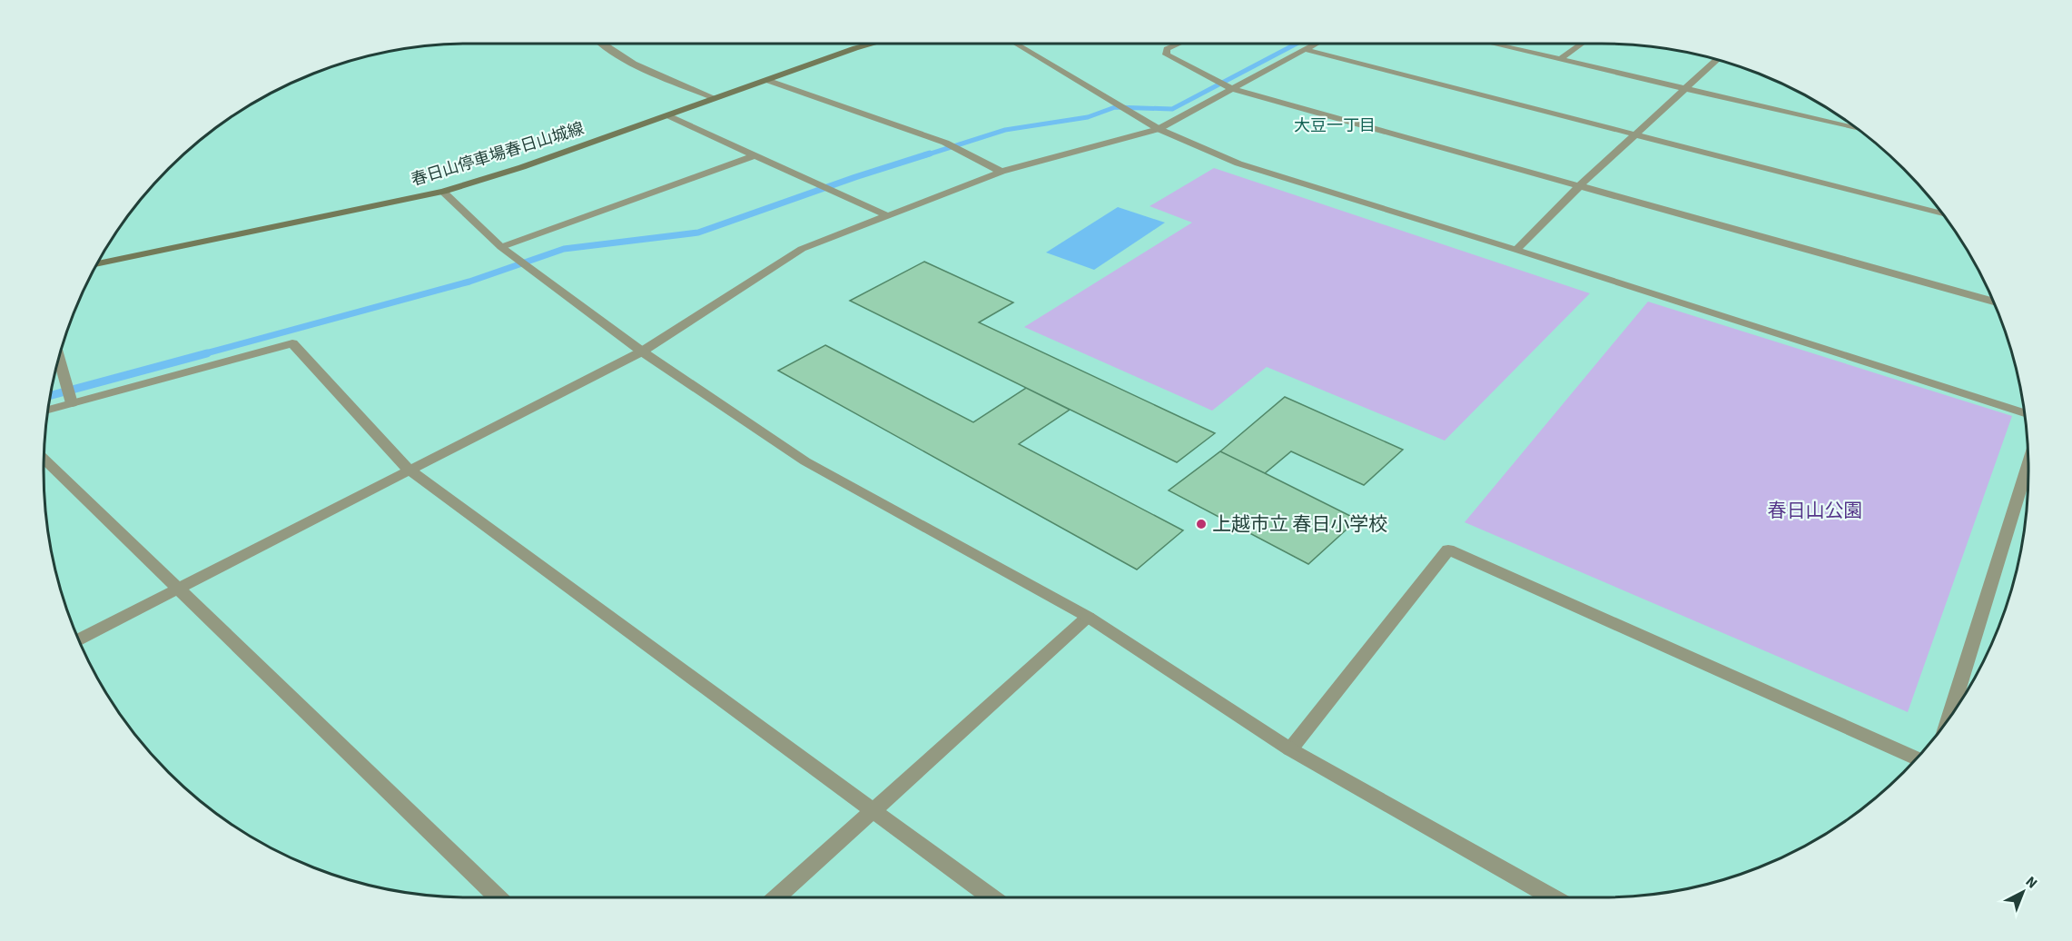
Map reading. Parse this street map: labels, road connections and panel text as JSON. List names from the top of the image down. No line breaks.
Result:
{"streets":{"main road":["春日山停車場春日山城線"]},"districts":["大豆一丁目"],"parks":["春日山公園"],"places":["上越市立 春日小学校"],"north":"top right"}
